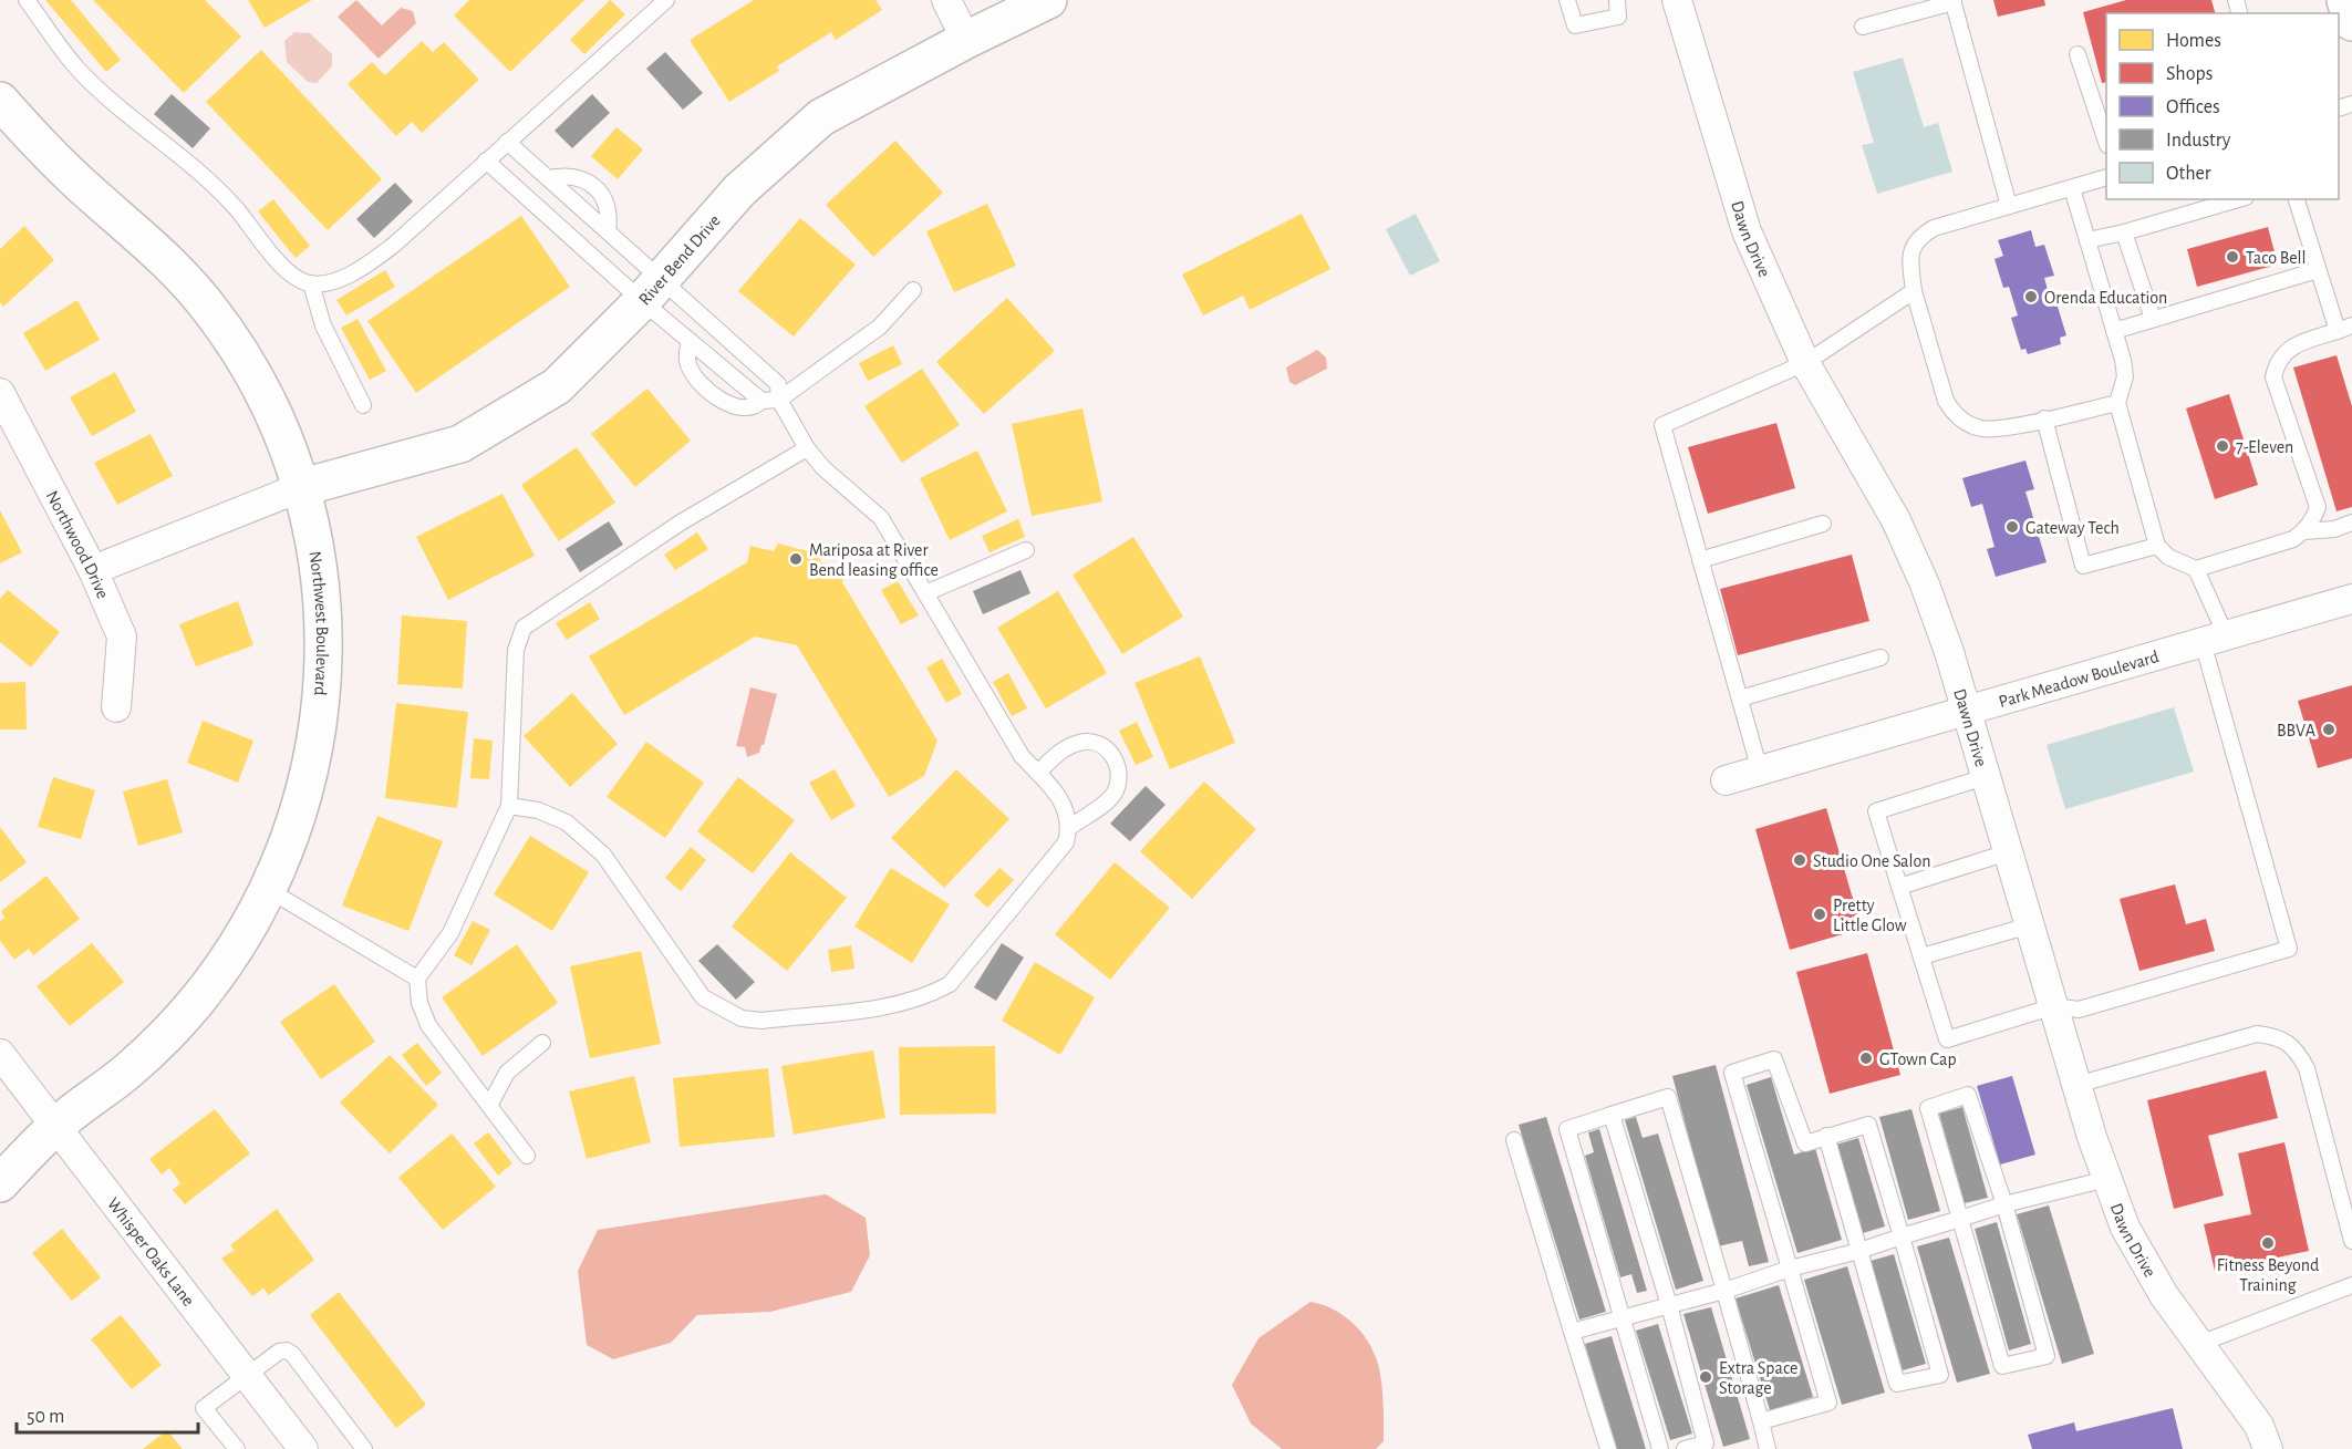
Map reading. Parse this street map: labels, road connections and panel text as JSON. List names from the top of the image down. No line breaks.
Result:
{"streets":{"street":["Dawn Drive","River Bend Drive","Northwood Drive","Northwest Boulevard","Park Meadow Boulevard","Whisper Oaks Lane"]},"crossings":[["Dawn Drive","Park Meadow Boulevard"],["River Bend Drive","Northwest Boulevard"],["Northwest Boulevard","Whisper Oaks Lane"]],"places":["Taco Bell","Orenda Education","7-Eleven","Gateway Tech","Mariposa at River Bend leasing office","BBVA","Studio One Salon","Pretty Little Glow","GTown Cap","Fitness Beyond Training","Extra Space Storage"],"legend":["Homes","Shops","Offices","Industry","Other"],"scale_bar":"50 m"}
